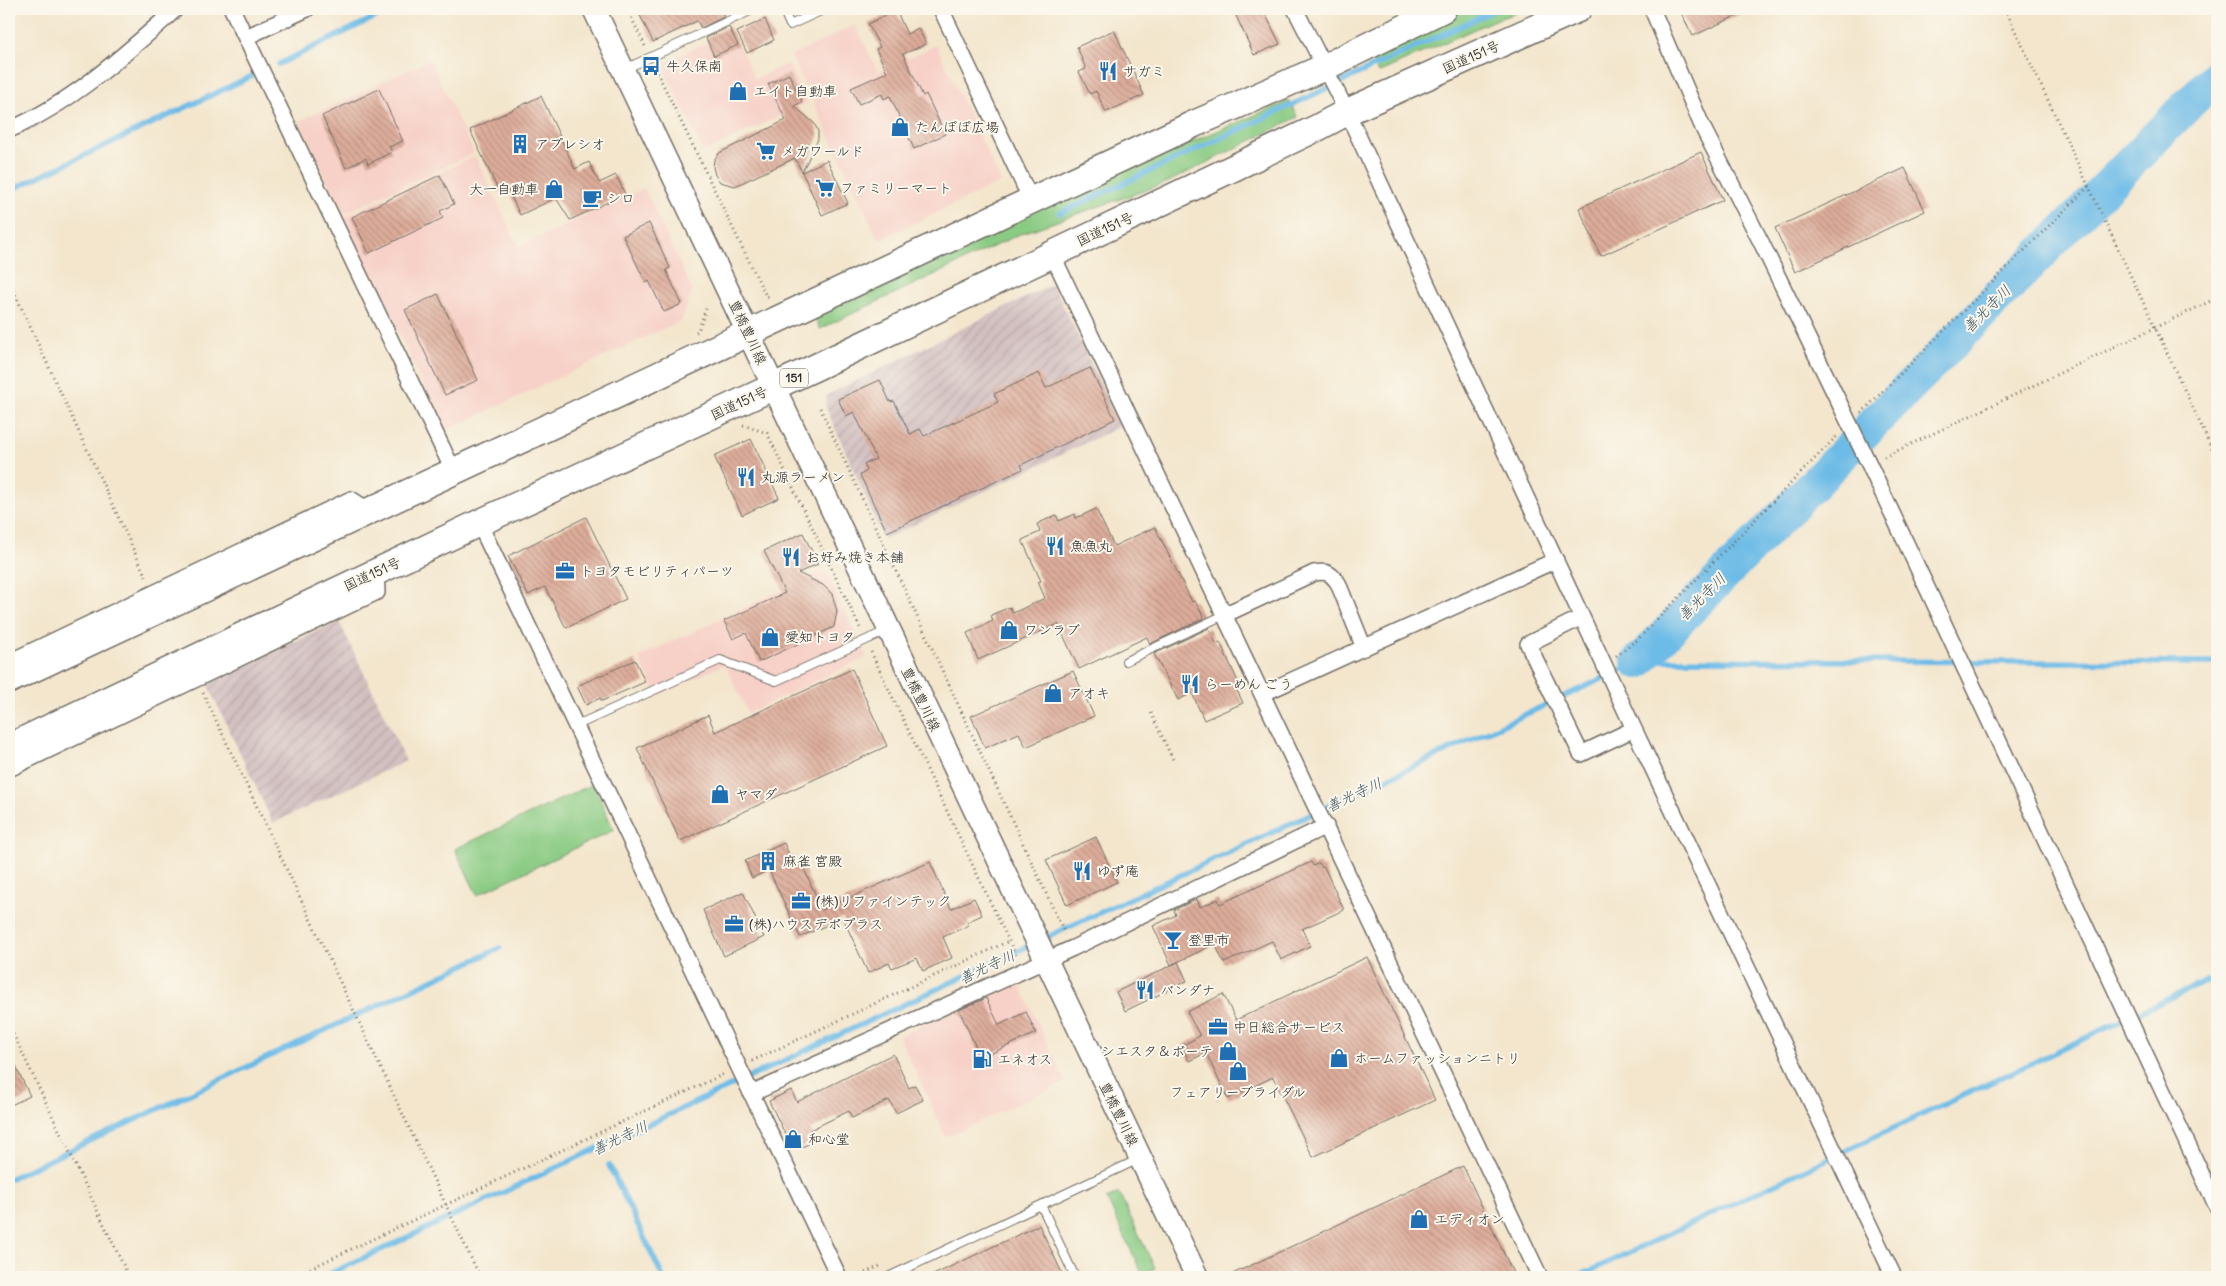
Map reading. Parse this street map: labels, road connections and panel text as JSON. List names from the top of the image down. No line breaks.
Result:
{"streets":{"highway":["国道151号","151"],"main road":["豊橋豊川線"]},"crossings":[["国道151号","豊橋豊川線"]],"water":["善光寺川"],"places":{"bus stop":["牛久保南"],"restaurant":["サガミ","丸源ラーメン","魚魚丸","お好み焼き本舗","らーめん ごう","ゆず庵","バンダナ"],"shop":["エイト自動車","たんぽぽ広場","大一自動車","ワンラブ","愛知トヨタ","アオキ","ヤマダ","シエスタ＆ボーテ","ホームファッションニトリ","フェアリーブライダル","和心堂","エディオン"],"building":["アプレシオ","麻雀 宮殿"],"supermarket":["メガワールド","ファミリーマート"],"cafe":["シロ"],"office":["トヨタモビリティパーツ","(株)リファインテック","(株)ハウスデポプラス","中日総合サービス"],"bar":["登里市"],"fuel station":["エネオス"]}}
